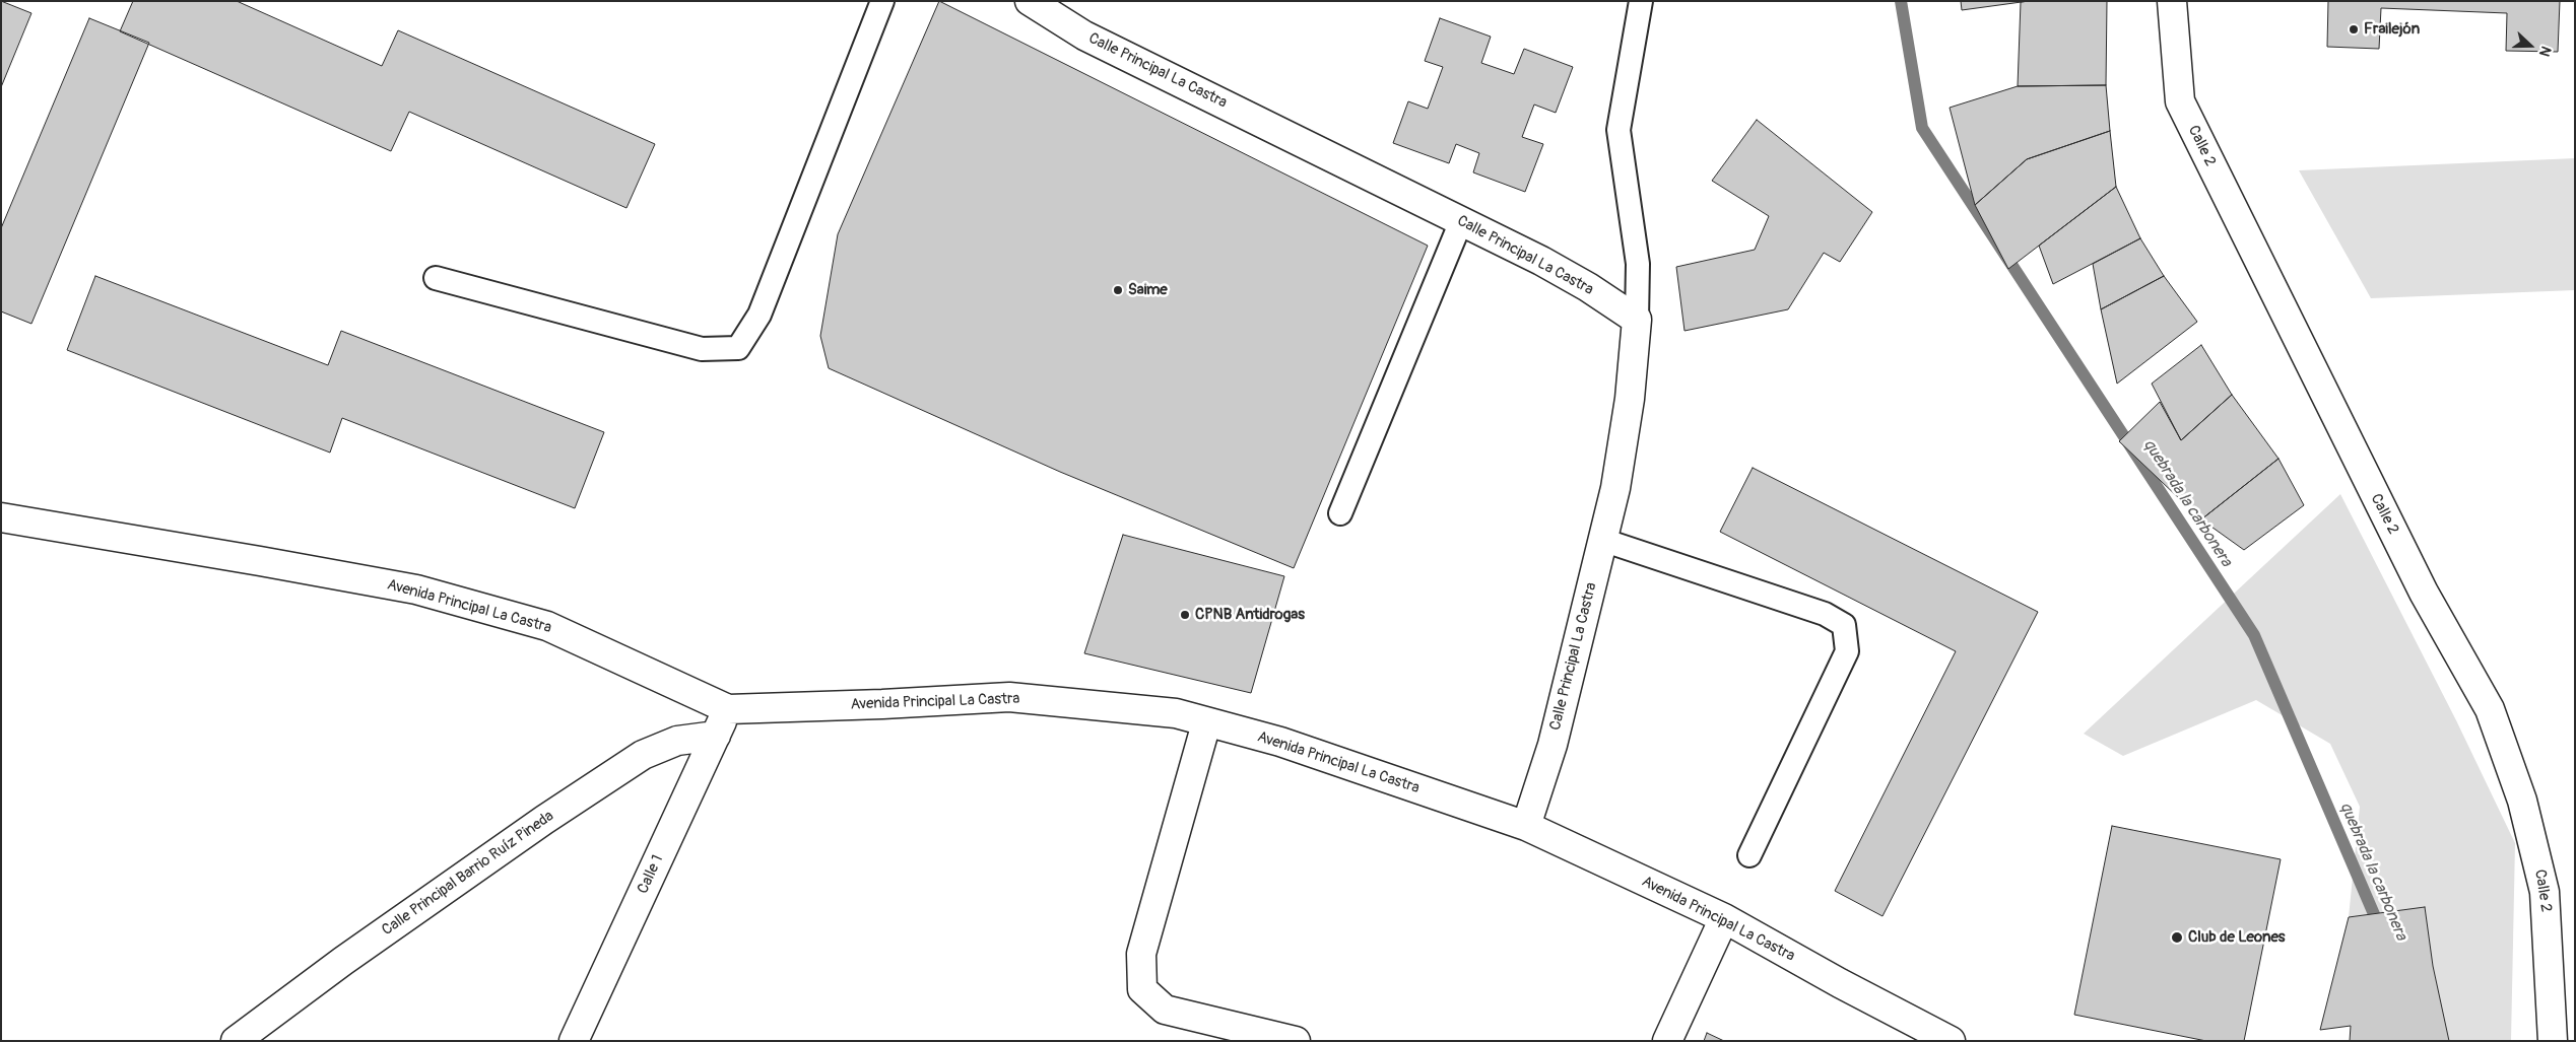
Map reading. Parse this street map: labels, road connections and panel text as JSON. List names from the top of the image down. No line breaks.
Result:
{"streets":{"street":["Calle Principal La Castra","Calle 2","Avenida Principal La Castra","Calle Principal Barrio Ruíz Pineda","Calle 1"]},"crossings":[["Calle Principal La Castra","Avenida Principal La Castra"],["Avenida Principal La Castra","Calle 1"],["Calle Principal Barrio Ruíz Pineda","Calle 1"]],"water":["quebrada la carbonera"],"places":["Frailejón","Saime","CPNB Antidrogas","Club de Leones"],"north":"right"}
